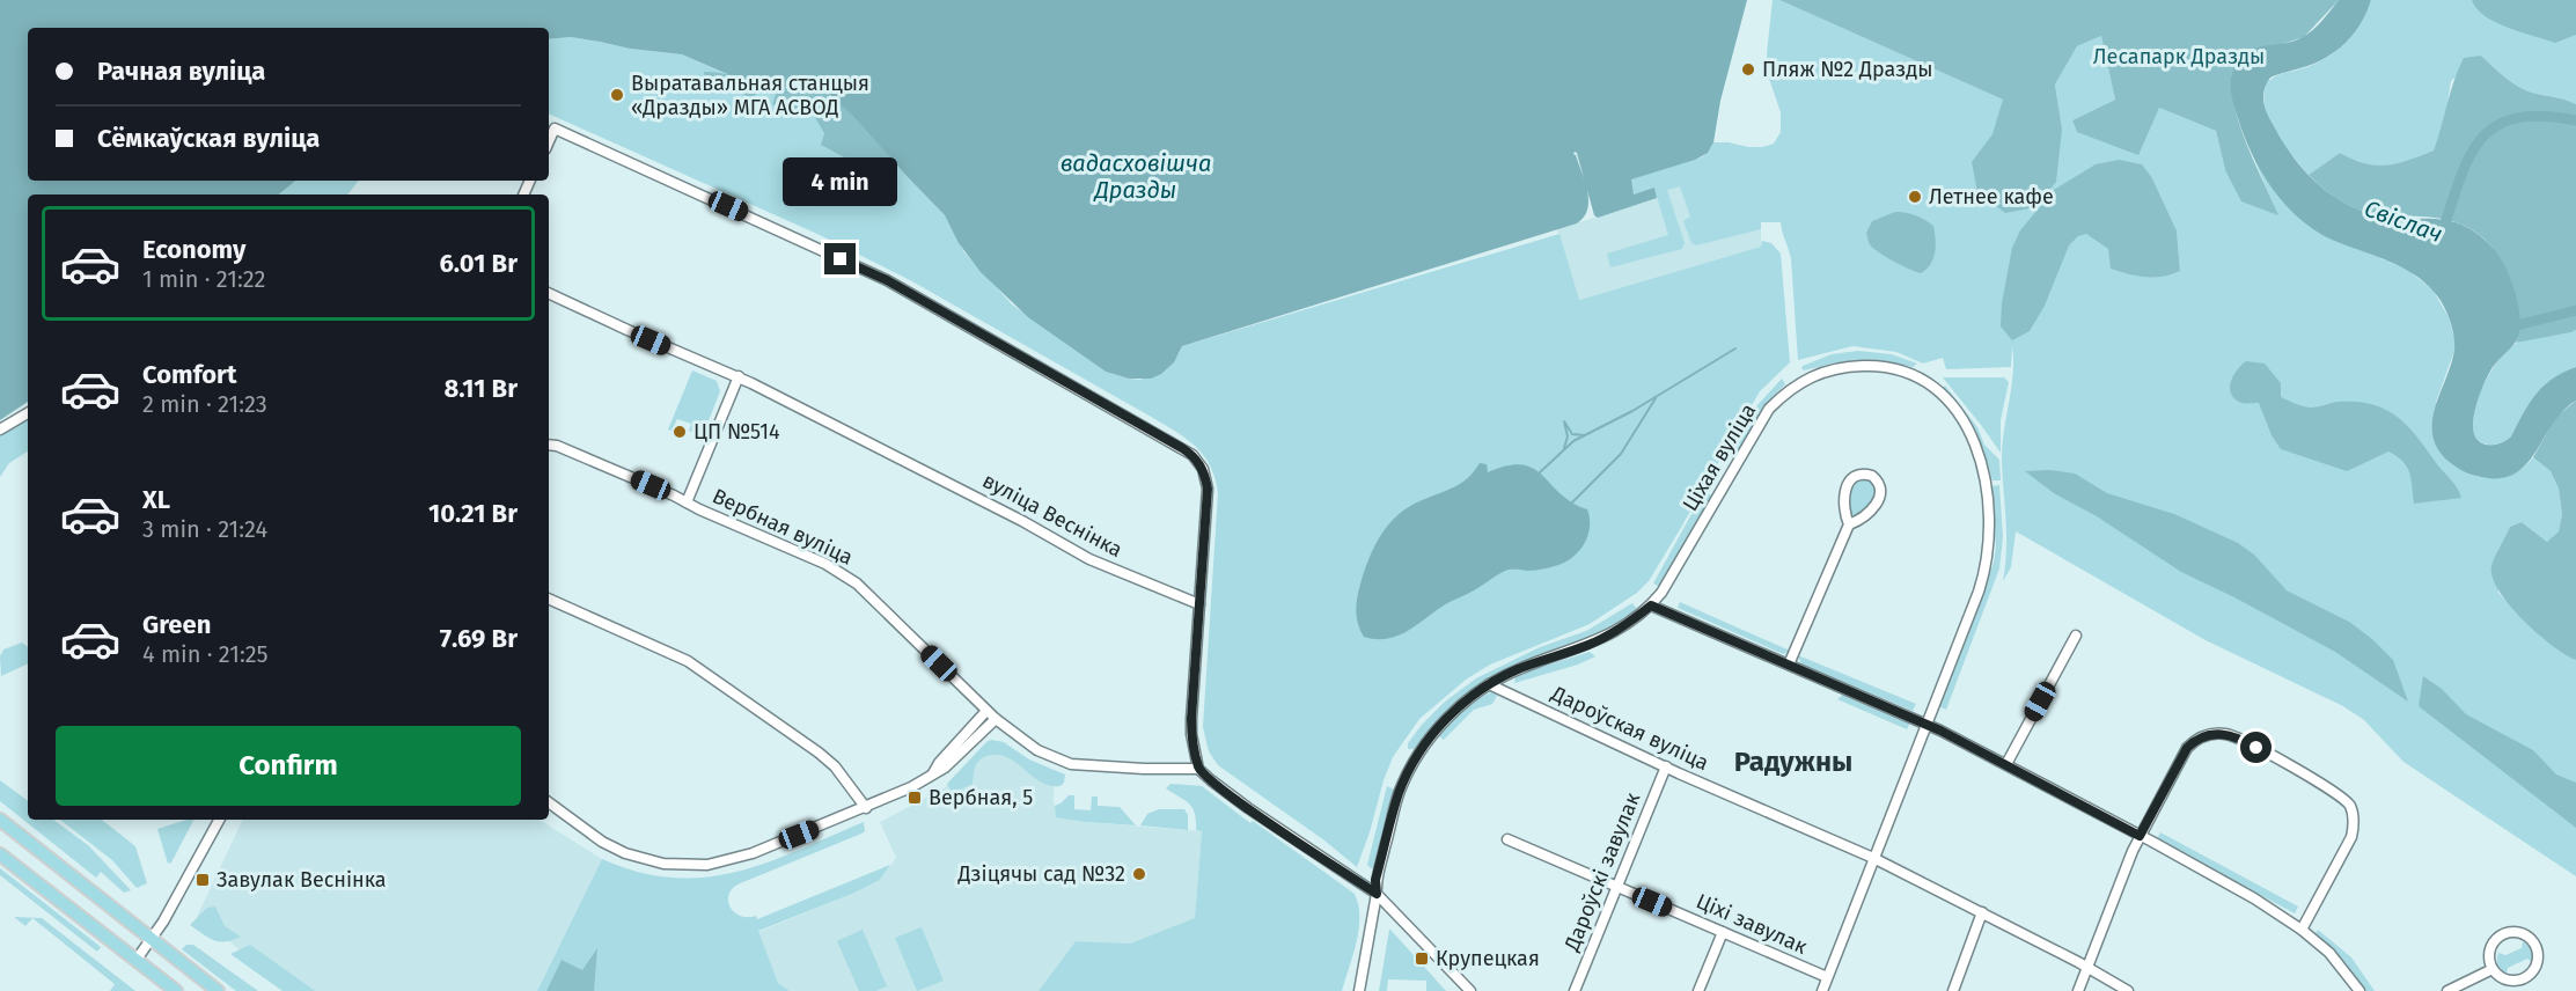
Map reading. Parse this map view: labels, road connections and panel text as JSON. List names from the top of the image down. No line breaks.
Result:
{"streets":{"street":["Ціхая вуліца","вуліца Веснінка","Вербная вуліца","Дароўская вуліца","Дароўскі завулак","Ціхі завулак"]},"crossings":[["Ціхая вуліца","Дароўская вуліца"],["Ціхая вуліца","Ціхі завулак"],["Дароўская вуліца","Дароўскі завулак"],["Дароўскі завулак","Ціхі завулак"]],"districts":["Радужны"],"water":["вадасховішча Дразды","Свіслач"],"parks":["Лесапарк Дразды"],"places":{"other":["Пляж №2 Дразды","Выратавальная станцыя «Дразды» МГА АСВОД","Летнее кафе","ЦП №514","Дзіцячы сад №32"],"transit":["Вербная, 5","Завулак Веснінка","Крупецкая"]},"page":{"banner":["Рачная вуліца","Сёмкаўская вуліца"],"bubble":"4 min","list":[{"name":"Economy","note":"1 min · 21:22","value":"6.01 Br"},{"name":"Comfort","note":"2 min · 21:23","value":"8.11 Br"},{"name":"XL","note":"3 min · 21:24","value":"10.21 Br"},{"name":"Green","note":"4 min · 21:25","value":"7.69 Br"}],"buttons":"Confirm"}}
